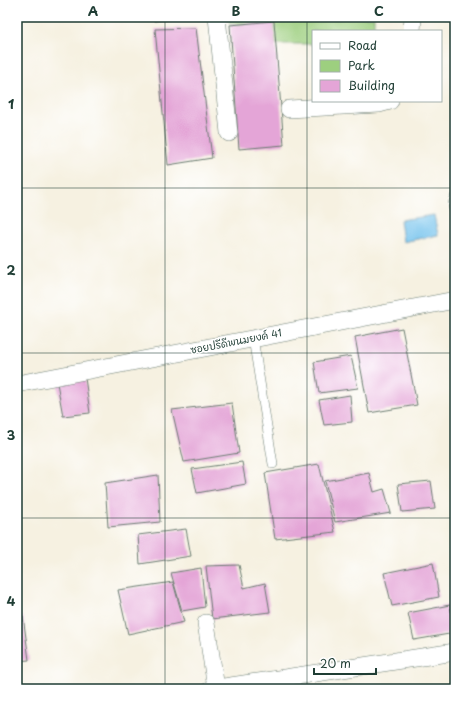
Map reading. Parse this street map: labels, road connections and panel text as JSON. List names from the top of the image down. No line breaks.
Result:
{"streets":{"street":["ซอยปรีดีพนมยงค์ 41"]},"legend":["Road","Park","Building"],"scale_bar":"20 m","grid":{"columns":["A","B","C"],"rows":["1","2","3","4"]}}
